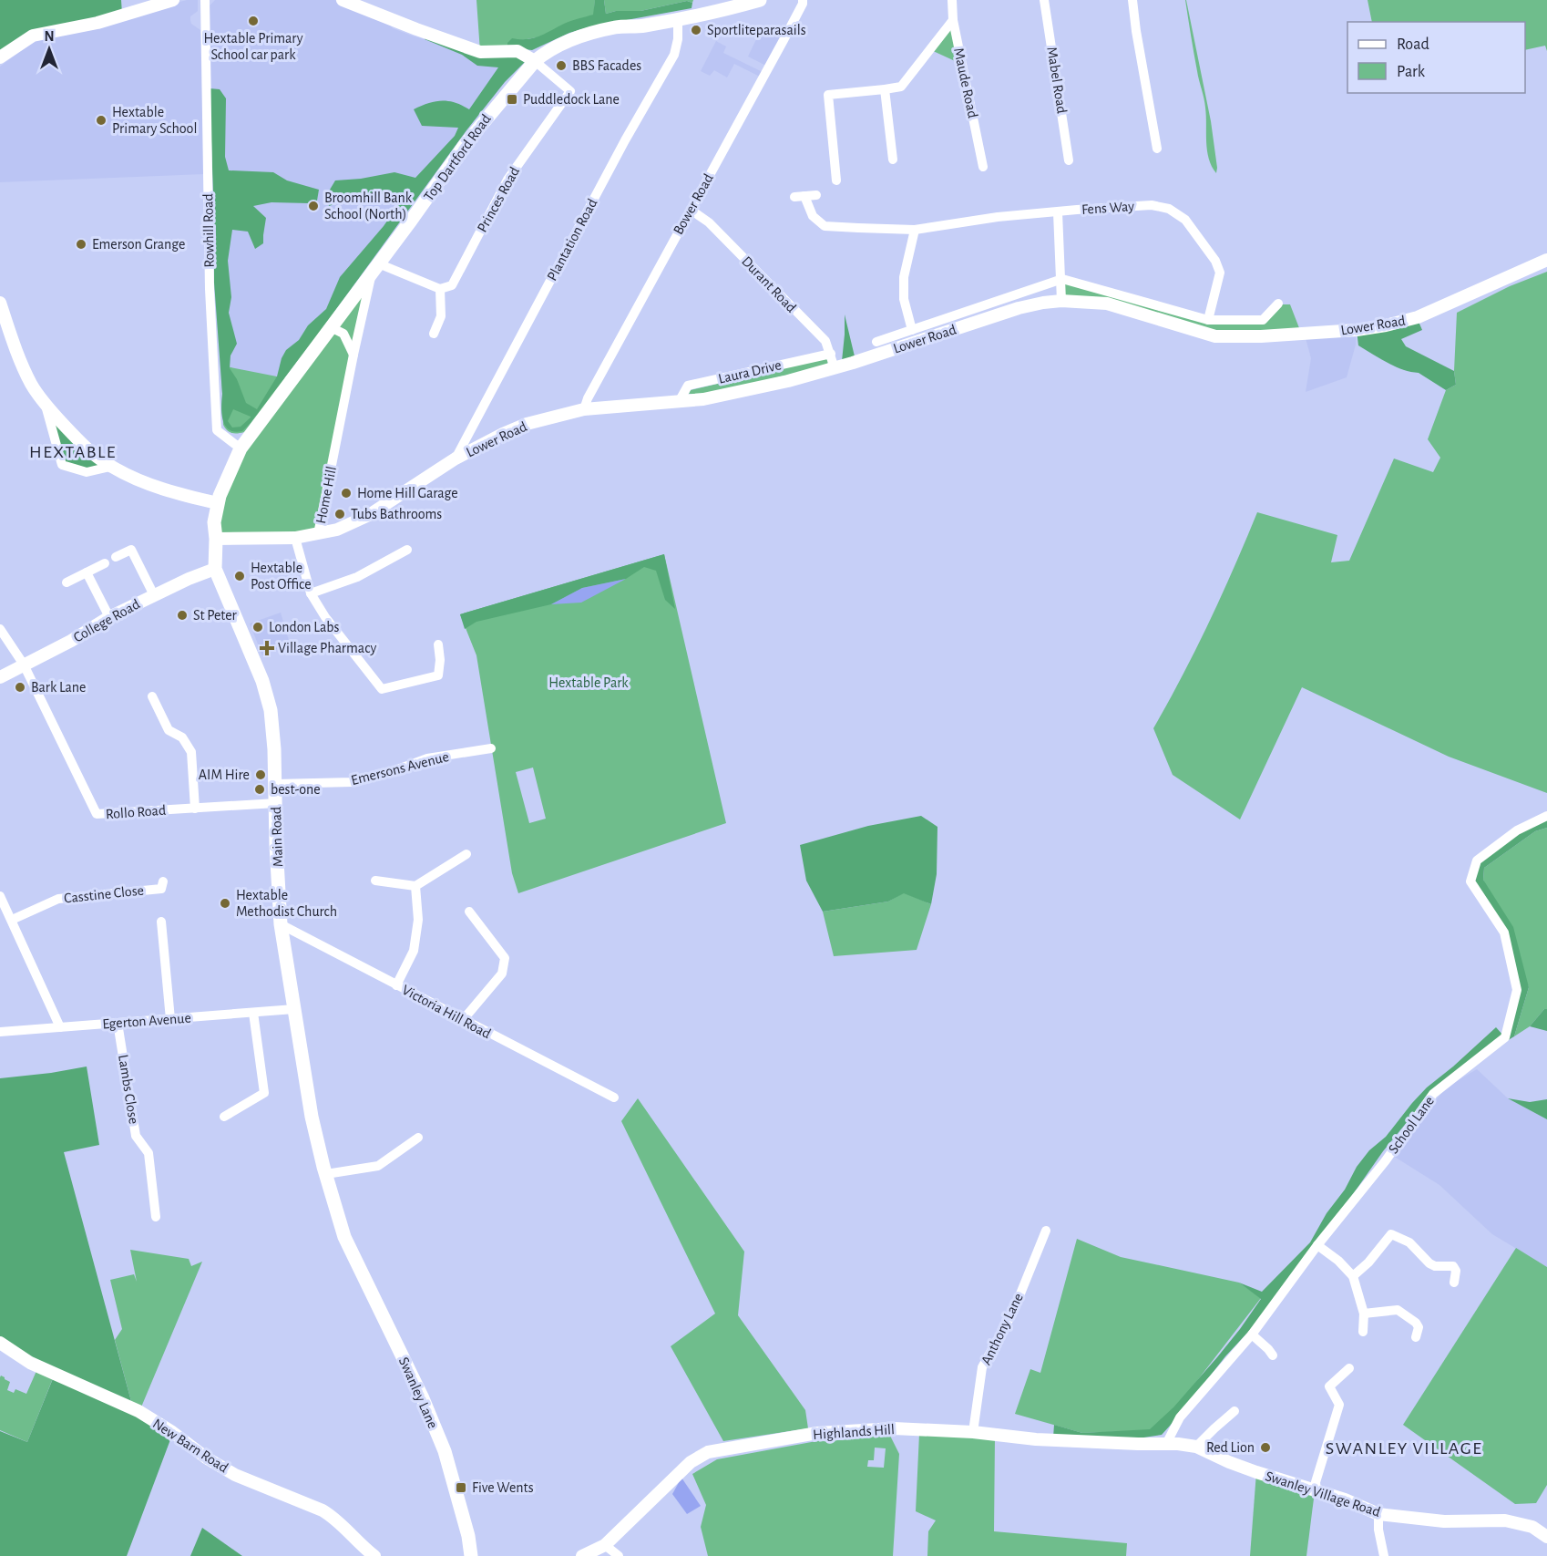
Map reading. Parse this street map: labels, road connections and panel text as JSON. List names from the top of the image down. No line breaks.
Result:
{"streets":{"main road":["Top Dartford Road","Main Road","Swanley Lane"],"street":["Mabel Road","Maude Road","Princes Road","Bower Road","Fens Way","Rowhill Road","Plantation Road","Durant Road","Lower Road","Laura Drive","Home Hill","College Road","Emersons Avenue","Rollo Road","Casstine Close","Victoria Hill Road","Egerton Avenue","Lambs Close","School Lane","Anthony Lane","Highlands Hill","New Barn Road","Swanley Village Road"]},"crossings":[["Top Dartford Road","Princes Road"],["Top Dartford Road","Rowhill Road"],["Top Dartford Road","Plantation Road"],["Top Dartford Road","Home Hill"],["Top Dartford Road","Main Road"],["Bower Road","Durant Road"],["Bower Road","Lower Road"],["Plantation Road","Lower Road"],["Durant Road","Lower Road"],["Durant Road","Laura Drive"],["Lower Road","Laura Drive"],["Lower Road","Home Hill"],["Home Hill","Main Road"],["College Road","Rollo Road"],["College Road","Main Road"],["Emersons Avenue","Main Road"],["Rollo Road","Main Road"],["Main Road","Victoria Hill Road"],["Main Road","Egerton Avenue"],["Main Road","Swanley Lane"],["Egerton Avenue","Lambs Close"],["School Lane","Highlands Hill"],["School Lane","Swanley Village Road"],["Anthony Lane","Highlands Hill"],["Highlands Hill","Swanley Village Road"]],"districts":["HEXTABLE","SWANLEY VILLAGE"],"parks":["Hextable Park"],"places":{"other":["Hextable Primary School car park","Sportliteparasails","BBS Facades","Hextable Primary School","Broomhill Bank School (North)","Emerson Grange","Home Hill Garage","Tubs Bathrooms","Hextable Post Office","St Peter","London Labs","Bark Lane","AIM Hire","best-one","Hextable Methodist Church","Red Lion"],"transit":["Puddledock Lane","Five Wents"],"health":["Village Pharmacy"]},"legend":["Road","Park"],"north":"top"}
